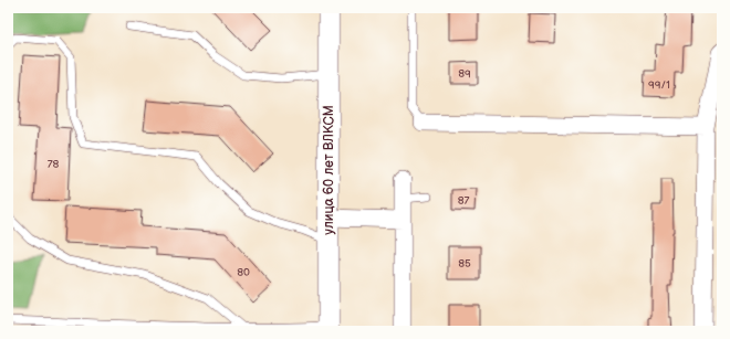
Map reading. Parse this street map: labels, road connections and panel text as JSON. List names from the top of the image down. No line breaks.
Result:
{"streets":{"street":["улица 60 лет ВЛКСМ"]},"house_numbers":["89","99/1","78","87","85","80"]}
